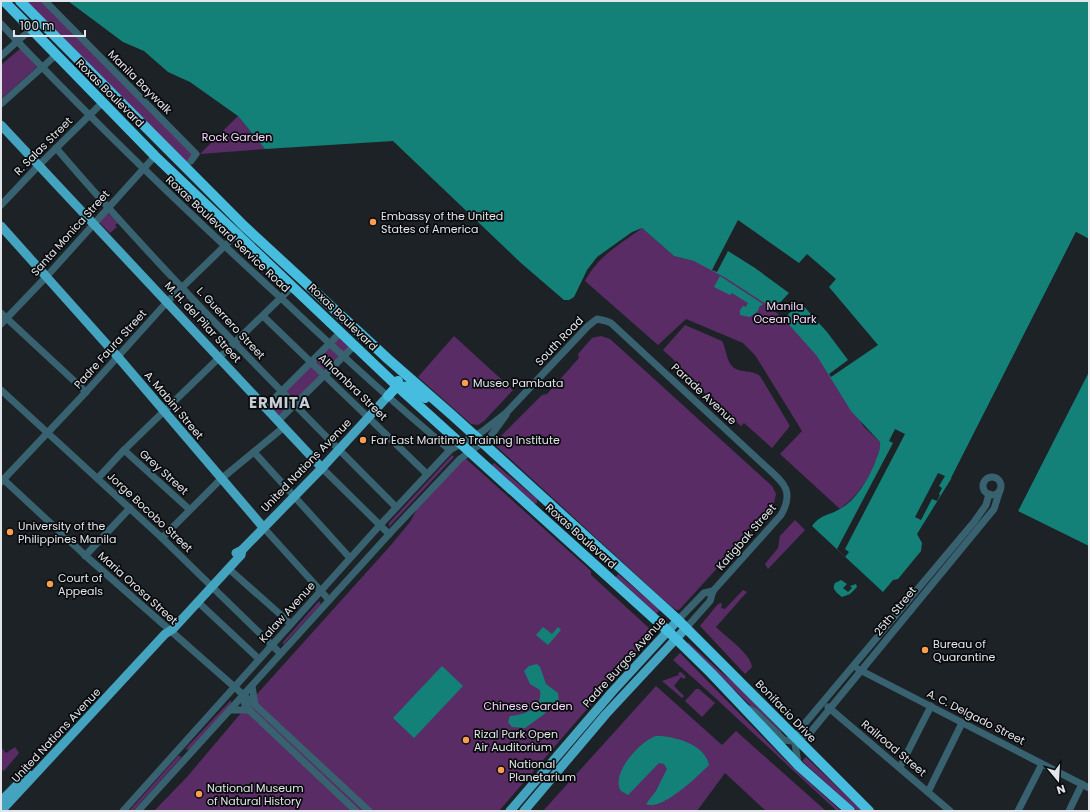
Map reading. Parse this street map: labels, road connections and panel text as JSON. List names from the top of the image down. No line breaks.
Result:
{"streets":{"highway":["Roxas Boulevard","Bonifacio Drive"],"main road":["M. H. del Pilar Street","A. Mabini Street","United Nations Avenue","Padre Burgos Avenue"],"street":["Manila Baywalk","R. Salas Street","Santa Monica Street","Roxas Boulevard Service Road","L. Guerrero Street","South Road","Padre Faura Street","Alhambra Street","Parade Avenue","Grey Street","Jorge Bocobo Street","Katigbak Street","Maria Orosa Street","25th Street","Kalaw Avenue","A. C. Delgado Street","Railroad Street"]},"crossings":[["Roxas Boulevard","R. Salas Street"],["Roxas Boulevard","Santa Monica Street"],["Roxas Boulevard","South Road"],["Roxas Boulevard","Padre Faura Street"],["Roxas Boulevard","Katigbak Street"],["Roxas Boulevard","Kalaw Avenue"],["Roxas Boulevard","Padre Burgos Avenue"],["Roxas Boulevard","Bonifacio Drive"],["R. Salas Street","Roxas Boulevard Service Road"],["R. Salas Street","M. H. del Pilar Street"],["R. Salas Street","L. Guerrero Street"],["Santa Monica Street","Roxas Boulevard Service Road"],["Santa Monica Street","M. H. del Pilar Street"],["Santa Monica Street","L. Guerrero Street"],["Santa Monica Street","A. Mabini Street"],["Roxas Boulevard Service Road","Padre Faura Street"],["Roxas Boulevard Service Road","United Nations Avenue"],["Roxas Boulevard Service Road","Kalaw Avenue"],["M. H. del Pilar Street","Padre Faura Street"],["M. H. del Pilar Street","United Nations Avenue"],["M. H. del Pilar Street","Kalaw Avenue"],["L. Guerrero Street","Padre Faura Street"],["L. Guerrero Street","United Nations Avenue"],["L. Guerrero Street","Kalaw Avenue"],["South Road","Parade Avenue"],["South Road","Kalaw Avenue"],["Padre Faura Street","A. Mabini Street"],["Padre Faura Street","Jorge Bocobo Street"],["Padre Faura Street","Maria Orosa Street"],["Alhambra Street","United Nations Avenue"],["Alhambra Street","Kalaw Avenue"],["Parade Avenue","Katigbak Street"],["A. Mabini Street","United Nations Avenue"],["A. Mabini Street","Kalaw Avenue"],["United Nations Avenue","Jorge Bocobo Street"],["United Nations Avenue","Maria Orosa Street"],["Jorge Bocobo Street","Kalaw Avenue"],["Katigbak Street","Padre Burgos Avenue"],["Katigbak Street","Bonifacio Drive"],["Maria Orosa Street","Kalaw Avenue"],["25th Street","Bonifacio Drive"],["25th Street","A. C. Delgado Street"],["25th Street","Railroad Street"],["Padre Burgos Avenue","Bonifacio Drive"]],"districts":["ERMITA"],"parks":["Rock Garden","Manila Ocean Park","Chinese Garden"],"places":["Embassy of the United States of America","Museo Pambata","Far East Maritime Training Institute","University of the Philippines Manila","Court of Appeals","Bureau of Quarantine","Rizal Park Open Air Auditorium","National Planetarium","National Museum of Natural History"],"scale_bar":"100 m","north":"bottom"}
